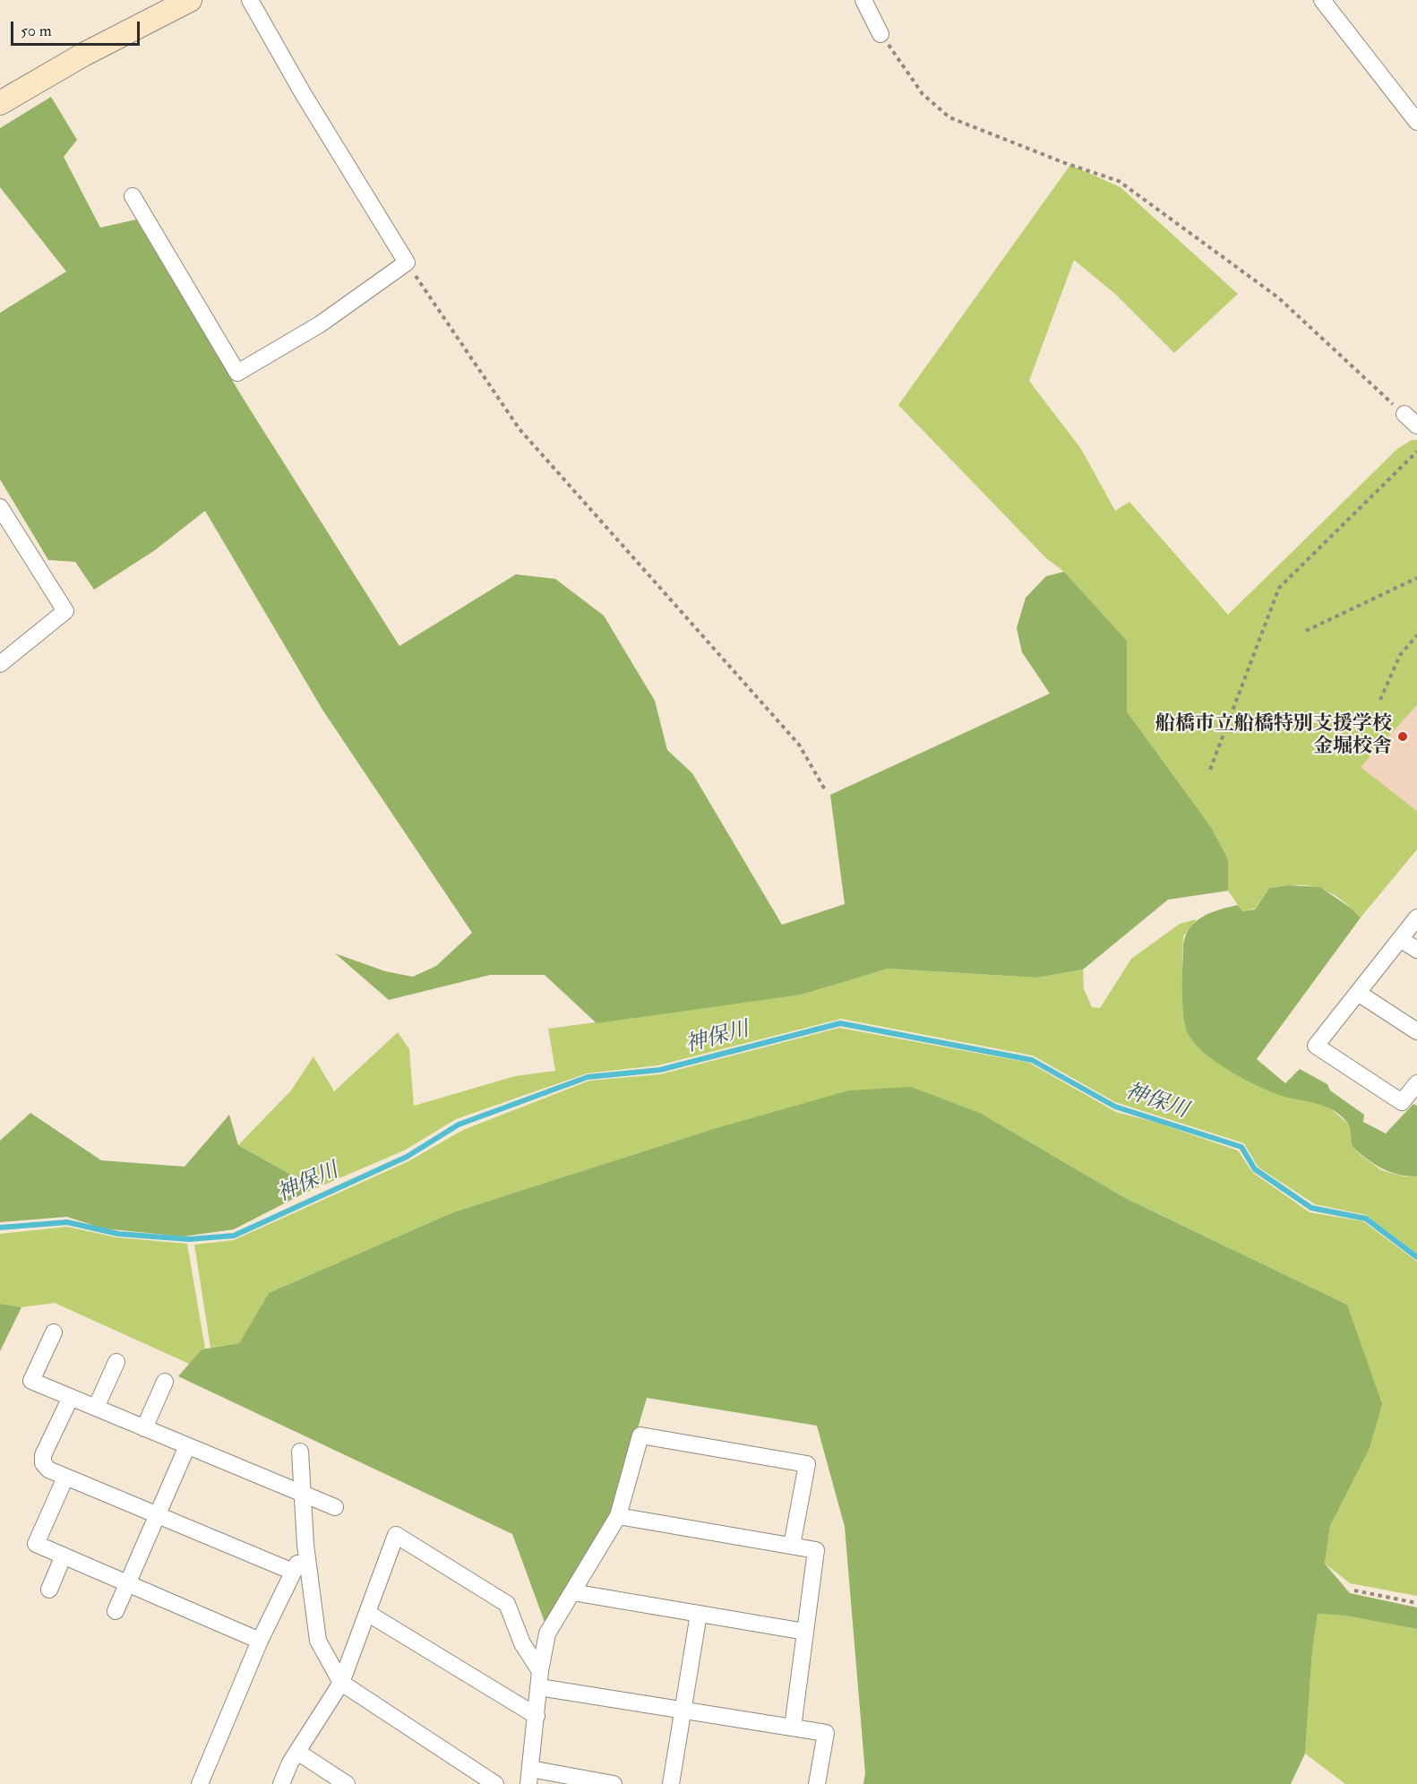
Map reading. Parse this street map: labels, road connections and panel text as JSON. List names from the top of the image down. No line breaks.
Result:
{"water":["神保川"],"places":["船橋市立船橋特別支援学校 金堀校舎"],"scale_bar":"50 m"}
